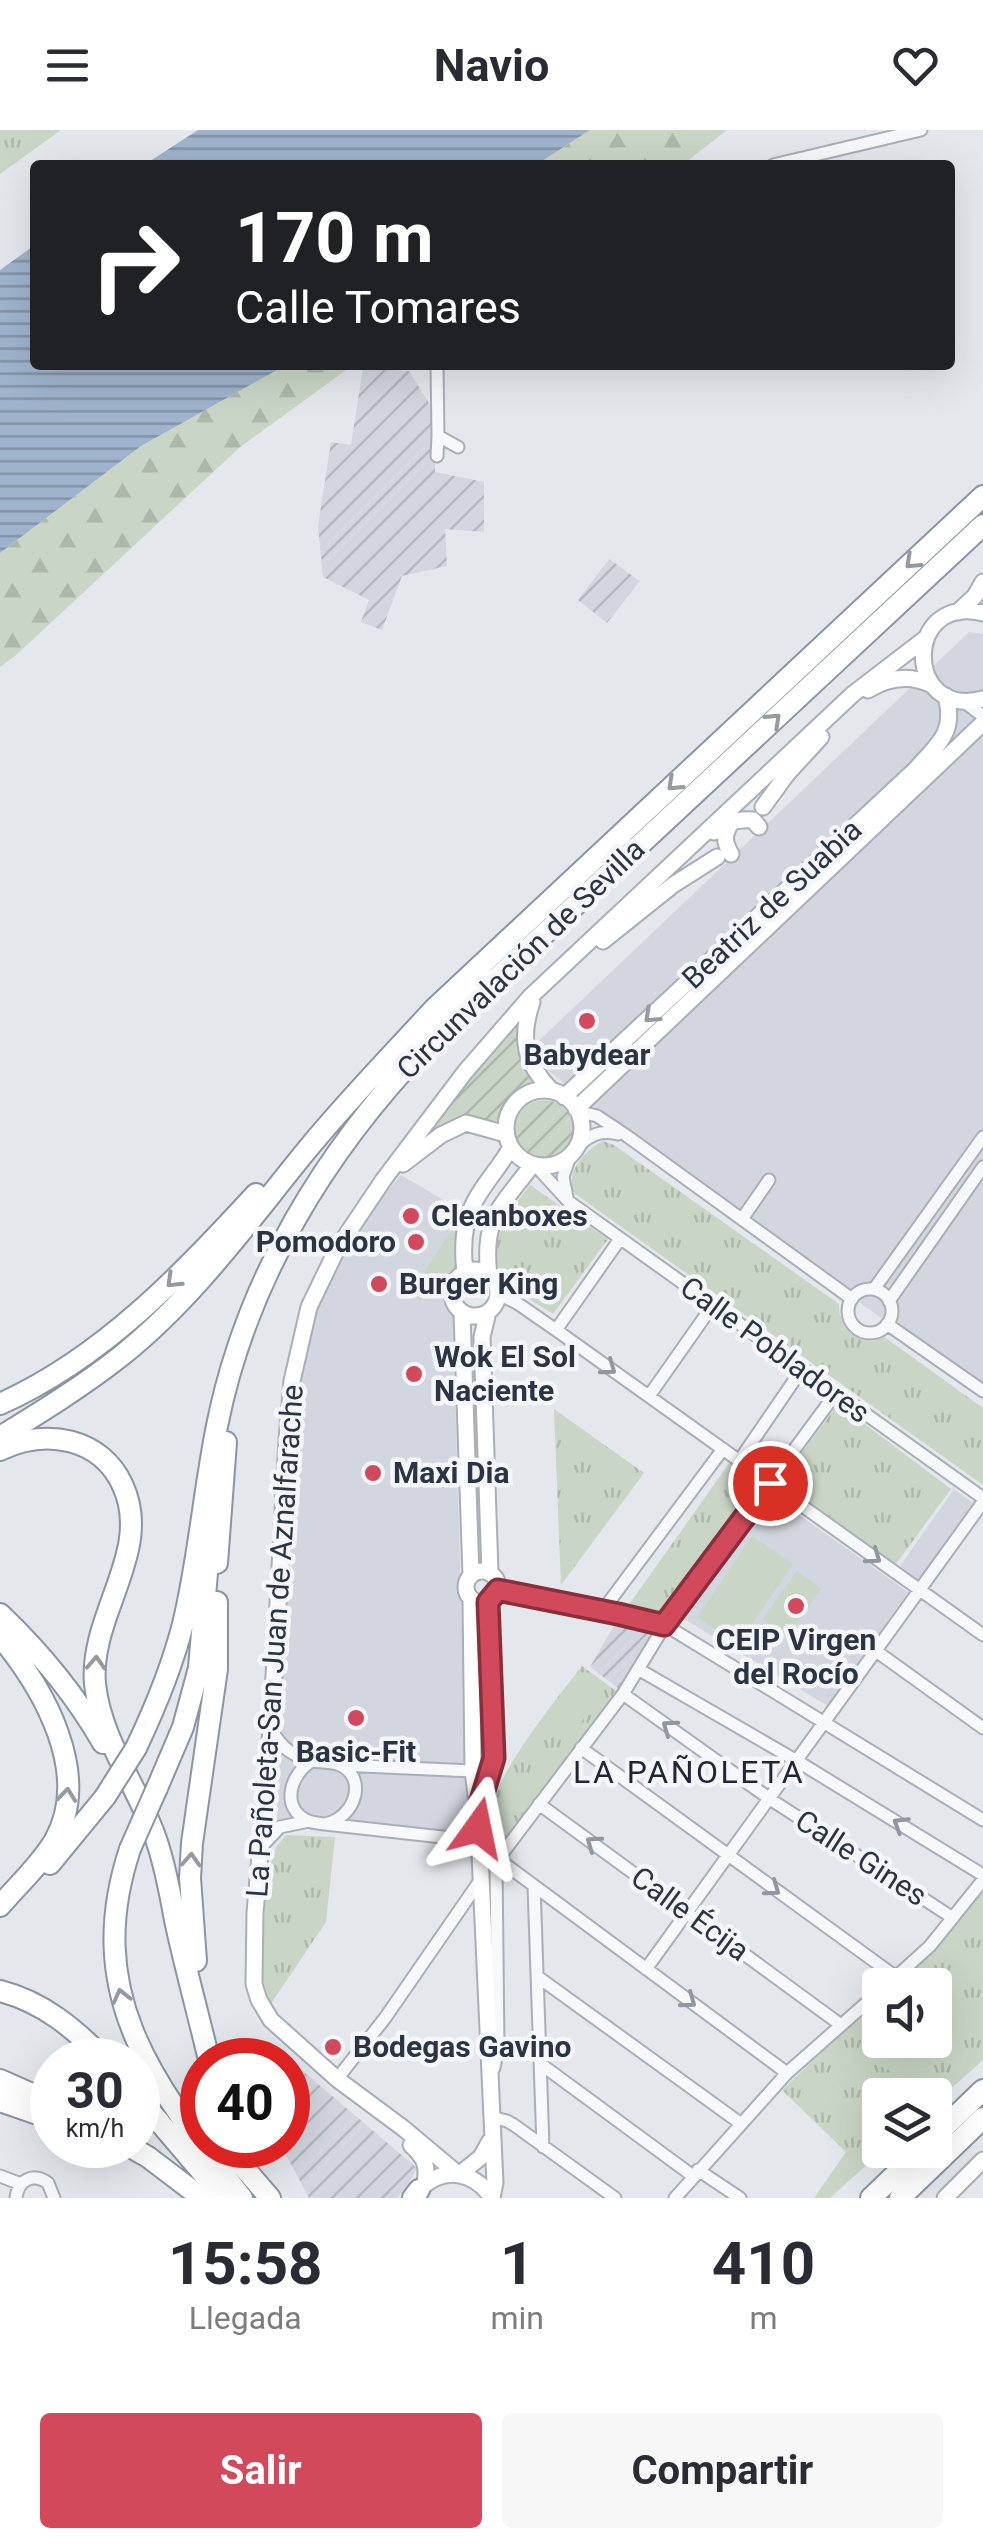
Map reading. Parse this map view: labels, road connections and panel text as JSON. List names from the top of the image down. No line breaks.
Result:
{"streets":{"highway":["Circunvalación de Sevilla"],"main road":["Beatriz de Suabia","La Pañoleta-San Juan de Aznalfarache"],"street":["Calle Pobladores","Calle Gines","Calle Écija"]},"crossings":[["Beatriz de Suabia","Calle Pobladores"],["Beatriz de Suabia","La Pañoleta-San Juan de Aznalfarache"]],"districts":["LA PAÑOLETA"],"places":["Babydear","Cleanboxes","Pomodoro","Burger King","Wok El Sol Naciente","Maxi Dia","CEIP Virgen del Rocío","Basic-Fit","Bodegas Gavino"],"page":{"header":"Navio","turn":["170 m","Calle Tomares"],"speed":"30 km/h","limit":"40","eta":["15:58","Llegada","1","min","410","m"],"buttons":["Salir","Compartir"]}}
